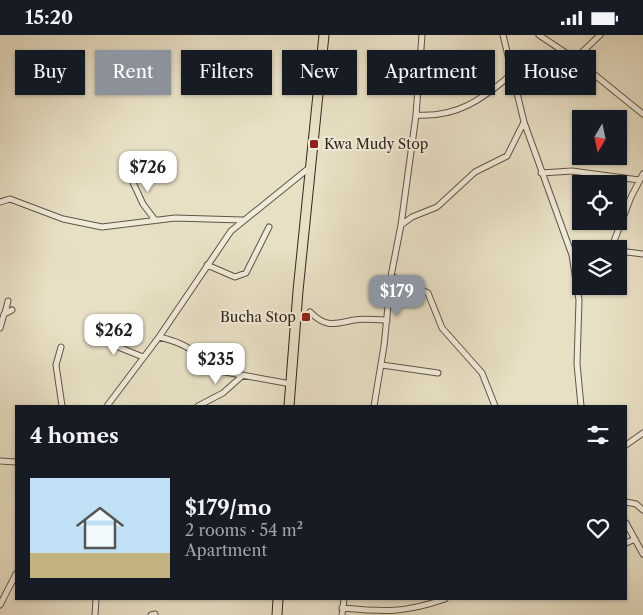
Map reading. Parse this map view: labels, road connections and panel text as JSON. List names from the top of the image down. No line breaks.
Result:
{"places":{"transit":["Kwa Mudy Stop","Bucha Stop"]},"north":"bottom","page":{"status":"15:20","chip":["Buy","Rent","Filters","New","Apartment","House"],"price":["$726","$179","$262","$235"],"heading":"4 homes","list":[{"name":"$179/mo","note":"2 rooms · 54 m² · Apartment"}]}}
